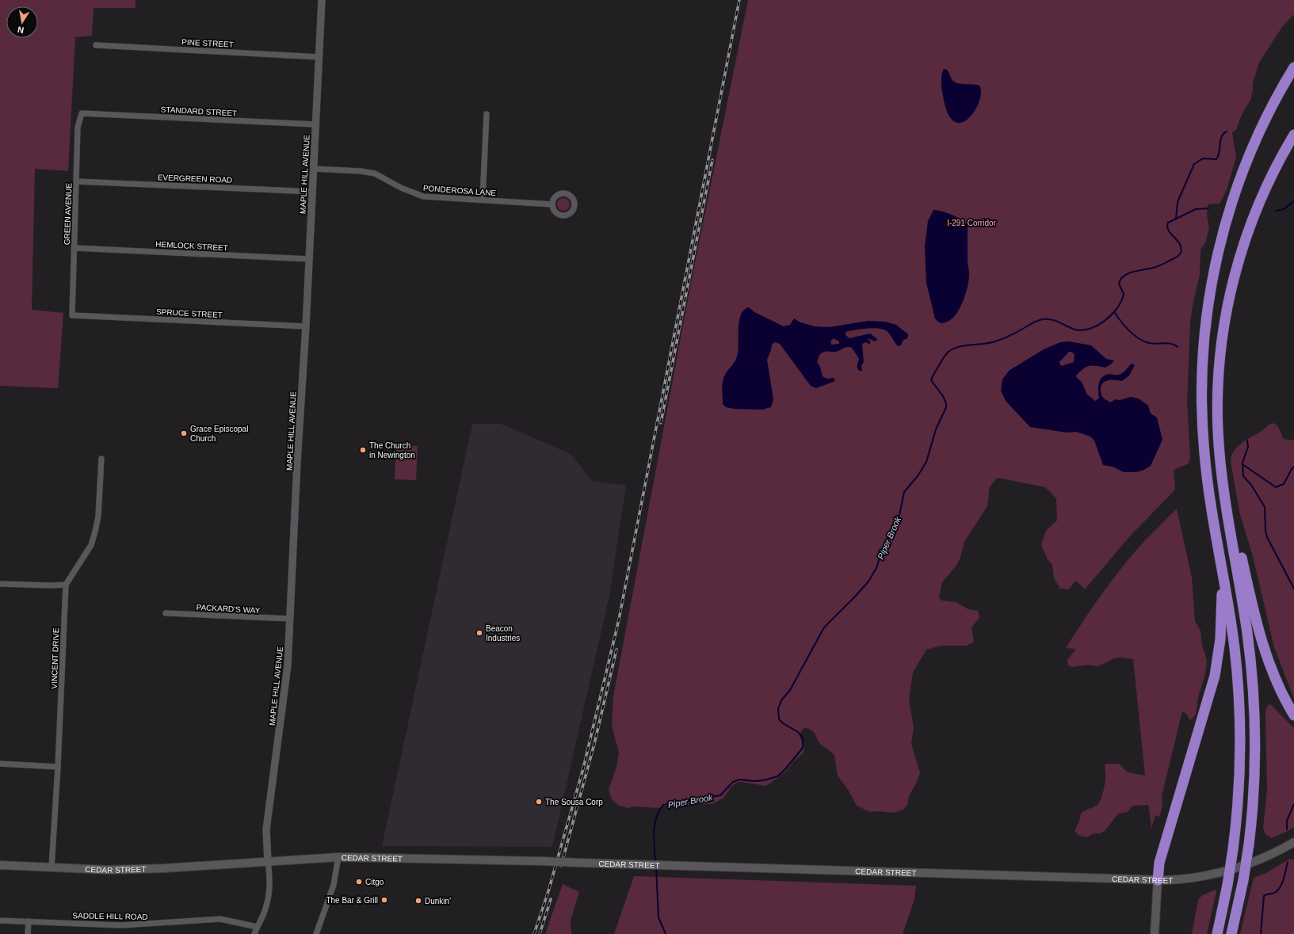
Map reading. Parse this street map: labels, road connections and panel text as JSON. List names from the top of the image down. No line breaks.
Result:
{"streets":{"main road":["CEDAR STREET"],"street":["PINE STREET","STANDARD STREET","MAPLE HILL AVENUE","EVERGREEN ROAD","PONDEROSA LANE","GREEN AVENUE","HEMLOCK STREET","SPRUCE STREET","PACKARD'S WAY","VINCENT DRIVE","SADDLE HILL ROAD"]},"crossings":[["PINE STREET","MAPLE HILL AVENUE"],["STANDARD STREET","MAPLE HILL AVENUE"],["STANDARD STREET","GREEN AVENUE"],["MAPLE HILL AVENUE","EVERGREEN ROAD"],["MAPLE HILL AVENUE","PONDEROSA LANE"],["MAPLE HILL AVENUE","HEMLOCK STREET"],["MAPLE HILL AVENUE","SPRUCE STREET"],["MAPLE HILL AVENUE","PACKARD'S WAY"],["MAPLE HILL AVENUE","CEDAR STREET"],["EVERGREEN ROAD","GREEN AVENUE"],["GREEN AVENUE","HEMLOCK STREET"],["GREEN AVENUE","SPRUCE STREET"],["VINCENT DRIVE","CEDAR STREET"]],"water":["Piper Brook"],"parks":["I-291 Corridor"],"places":["Grace Episcopal Church","The Church in Newington","Beacon Industries","The Sousa Corp","Citgo","The Bar & Grill","Dunkin'"],"north":"bottom"}
